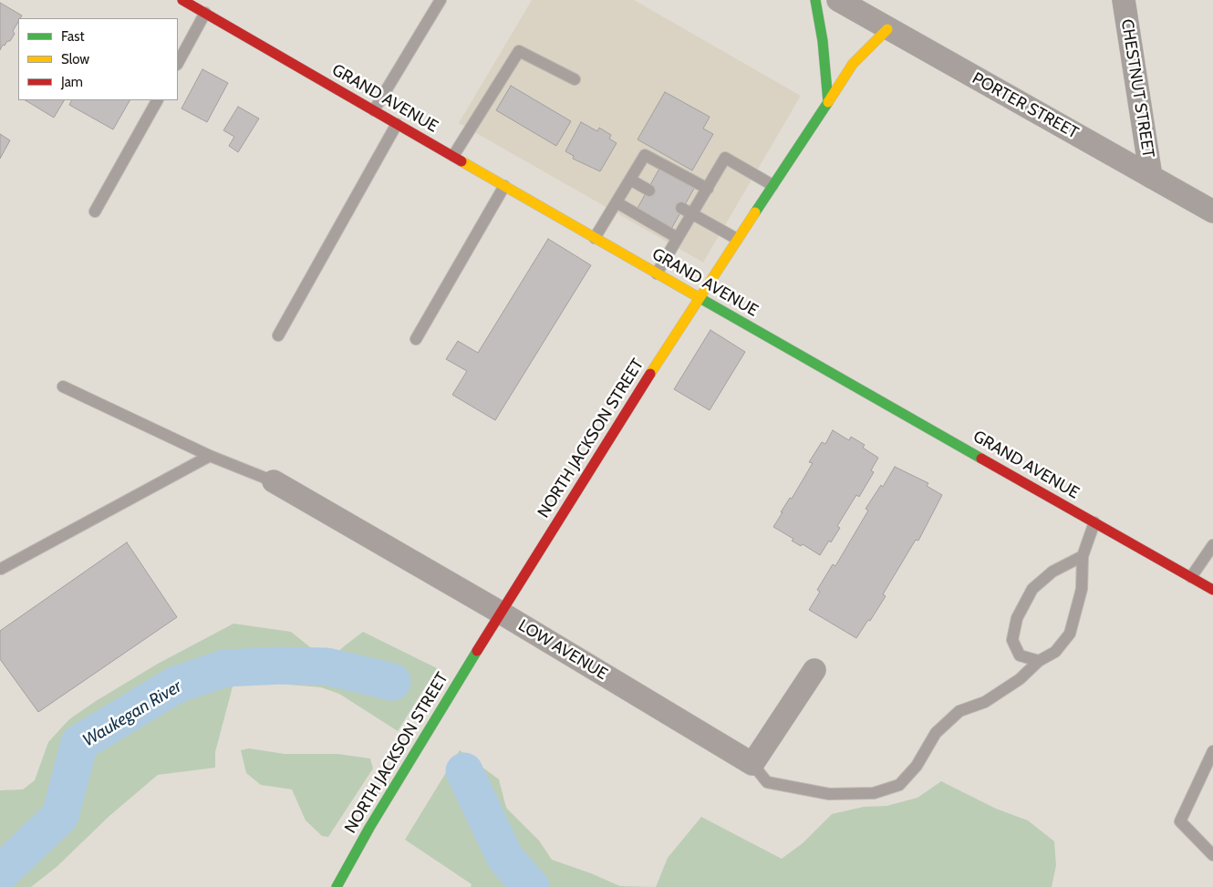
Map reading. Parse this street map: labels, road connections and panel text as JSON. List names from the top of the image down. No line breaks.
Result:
{"streets":{"main road":["GRAND AVENUE","NORTH JACKSON STREET"],"street":["CHESTNUT STREET","PORTER STREET","LOW AVENUE"]},"crossings":[["CHESTNUT STREET","PORTER STREET"],["GRAND AVENUE","NORTH JACKSON STREET"],["PORTER STREET","NORTH JACKSON STREET"],["NORTH JACKSON STREET","LOW AVENUE"]],"water":["Waukegan River"],"legend":["Fast","Slow","Jam"]}
